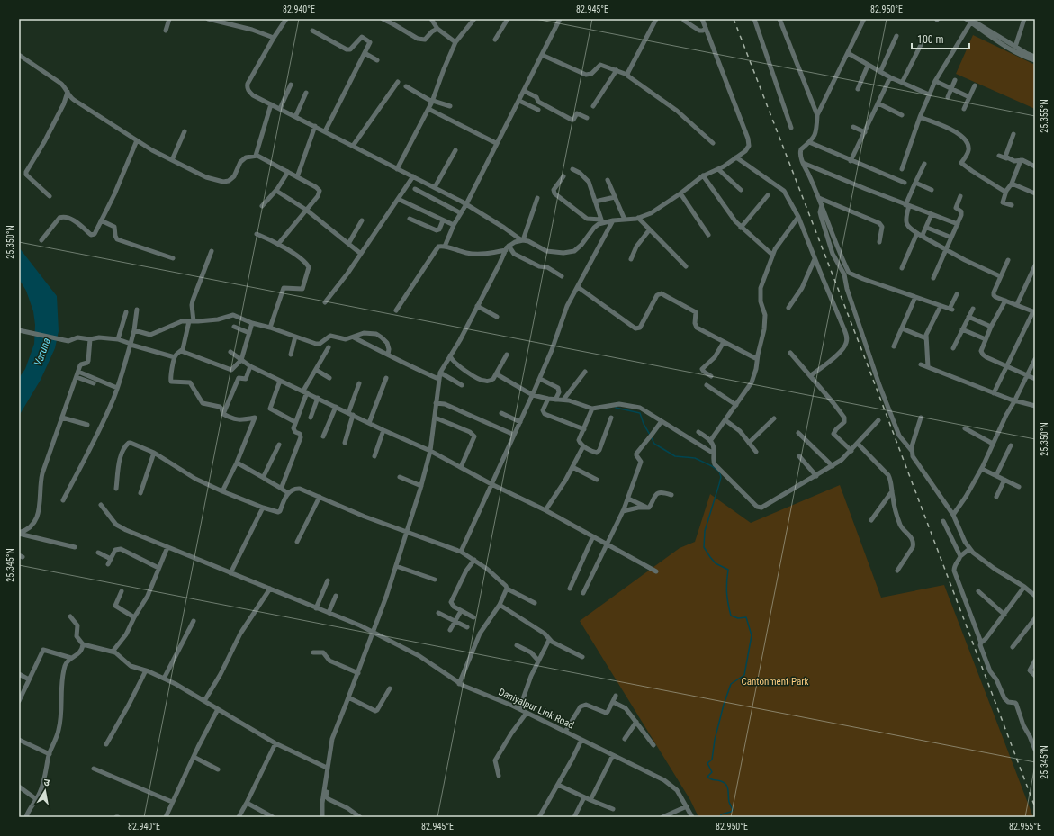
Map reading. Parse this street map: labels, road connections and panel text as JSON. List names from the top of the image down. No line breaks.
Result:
{"streets":{"street":["Daniyalpur Link Road"]},"water":["Varuna"],"parks":["Cantonment Park"],"scale_bar":"100 m","north":"top","coordinates":["82.940°E","82.945°E","82.950°E","25.355°N","25.350°N","25.345°N","82.955°E"]}
